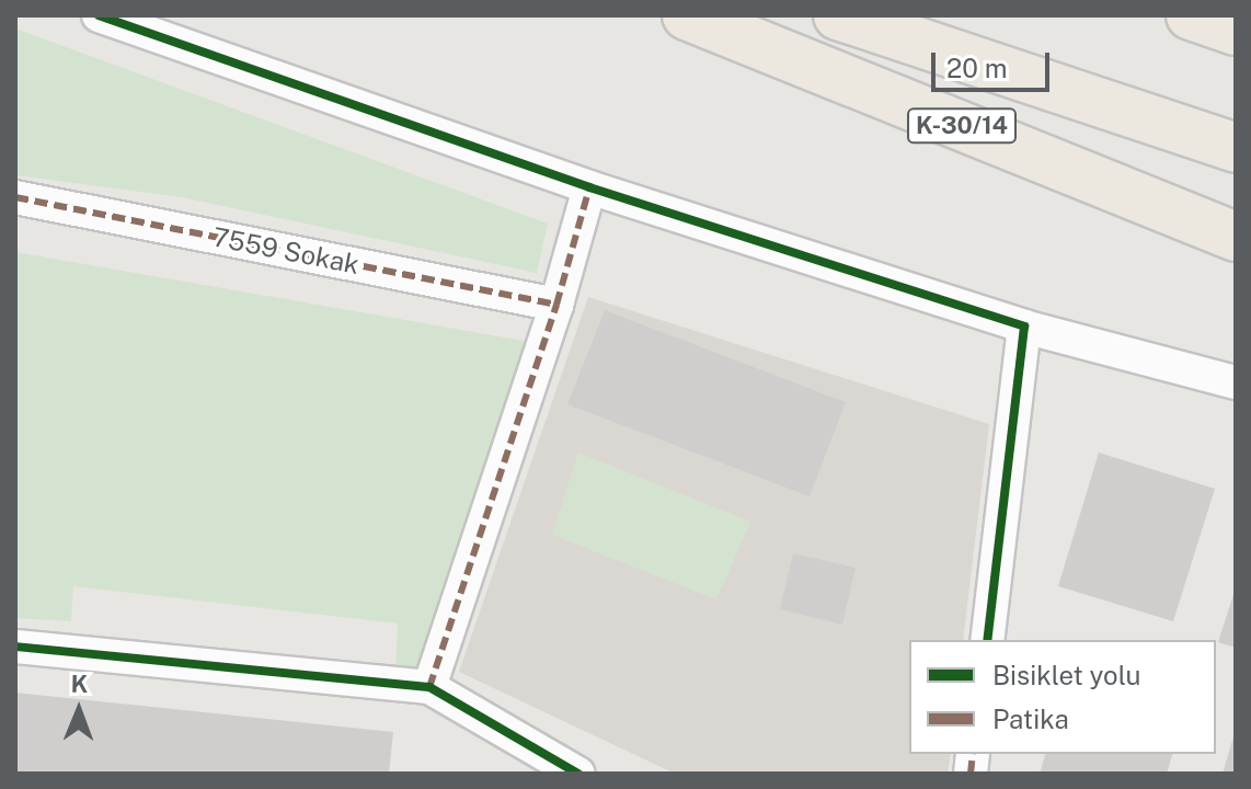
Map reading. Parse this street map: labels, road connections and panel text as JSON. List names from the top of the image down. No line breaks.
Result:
{"streets":{"highway":["K-30/14"],"street":["7559 Sokak"]},"legend":["Bisiklet yolu","Patika"],"scale_bar":"20 m","north":"top"}
